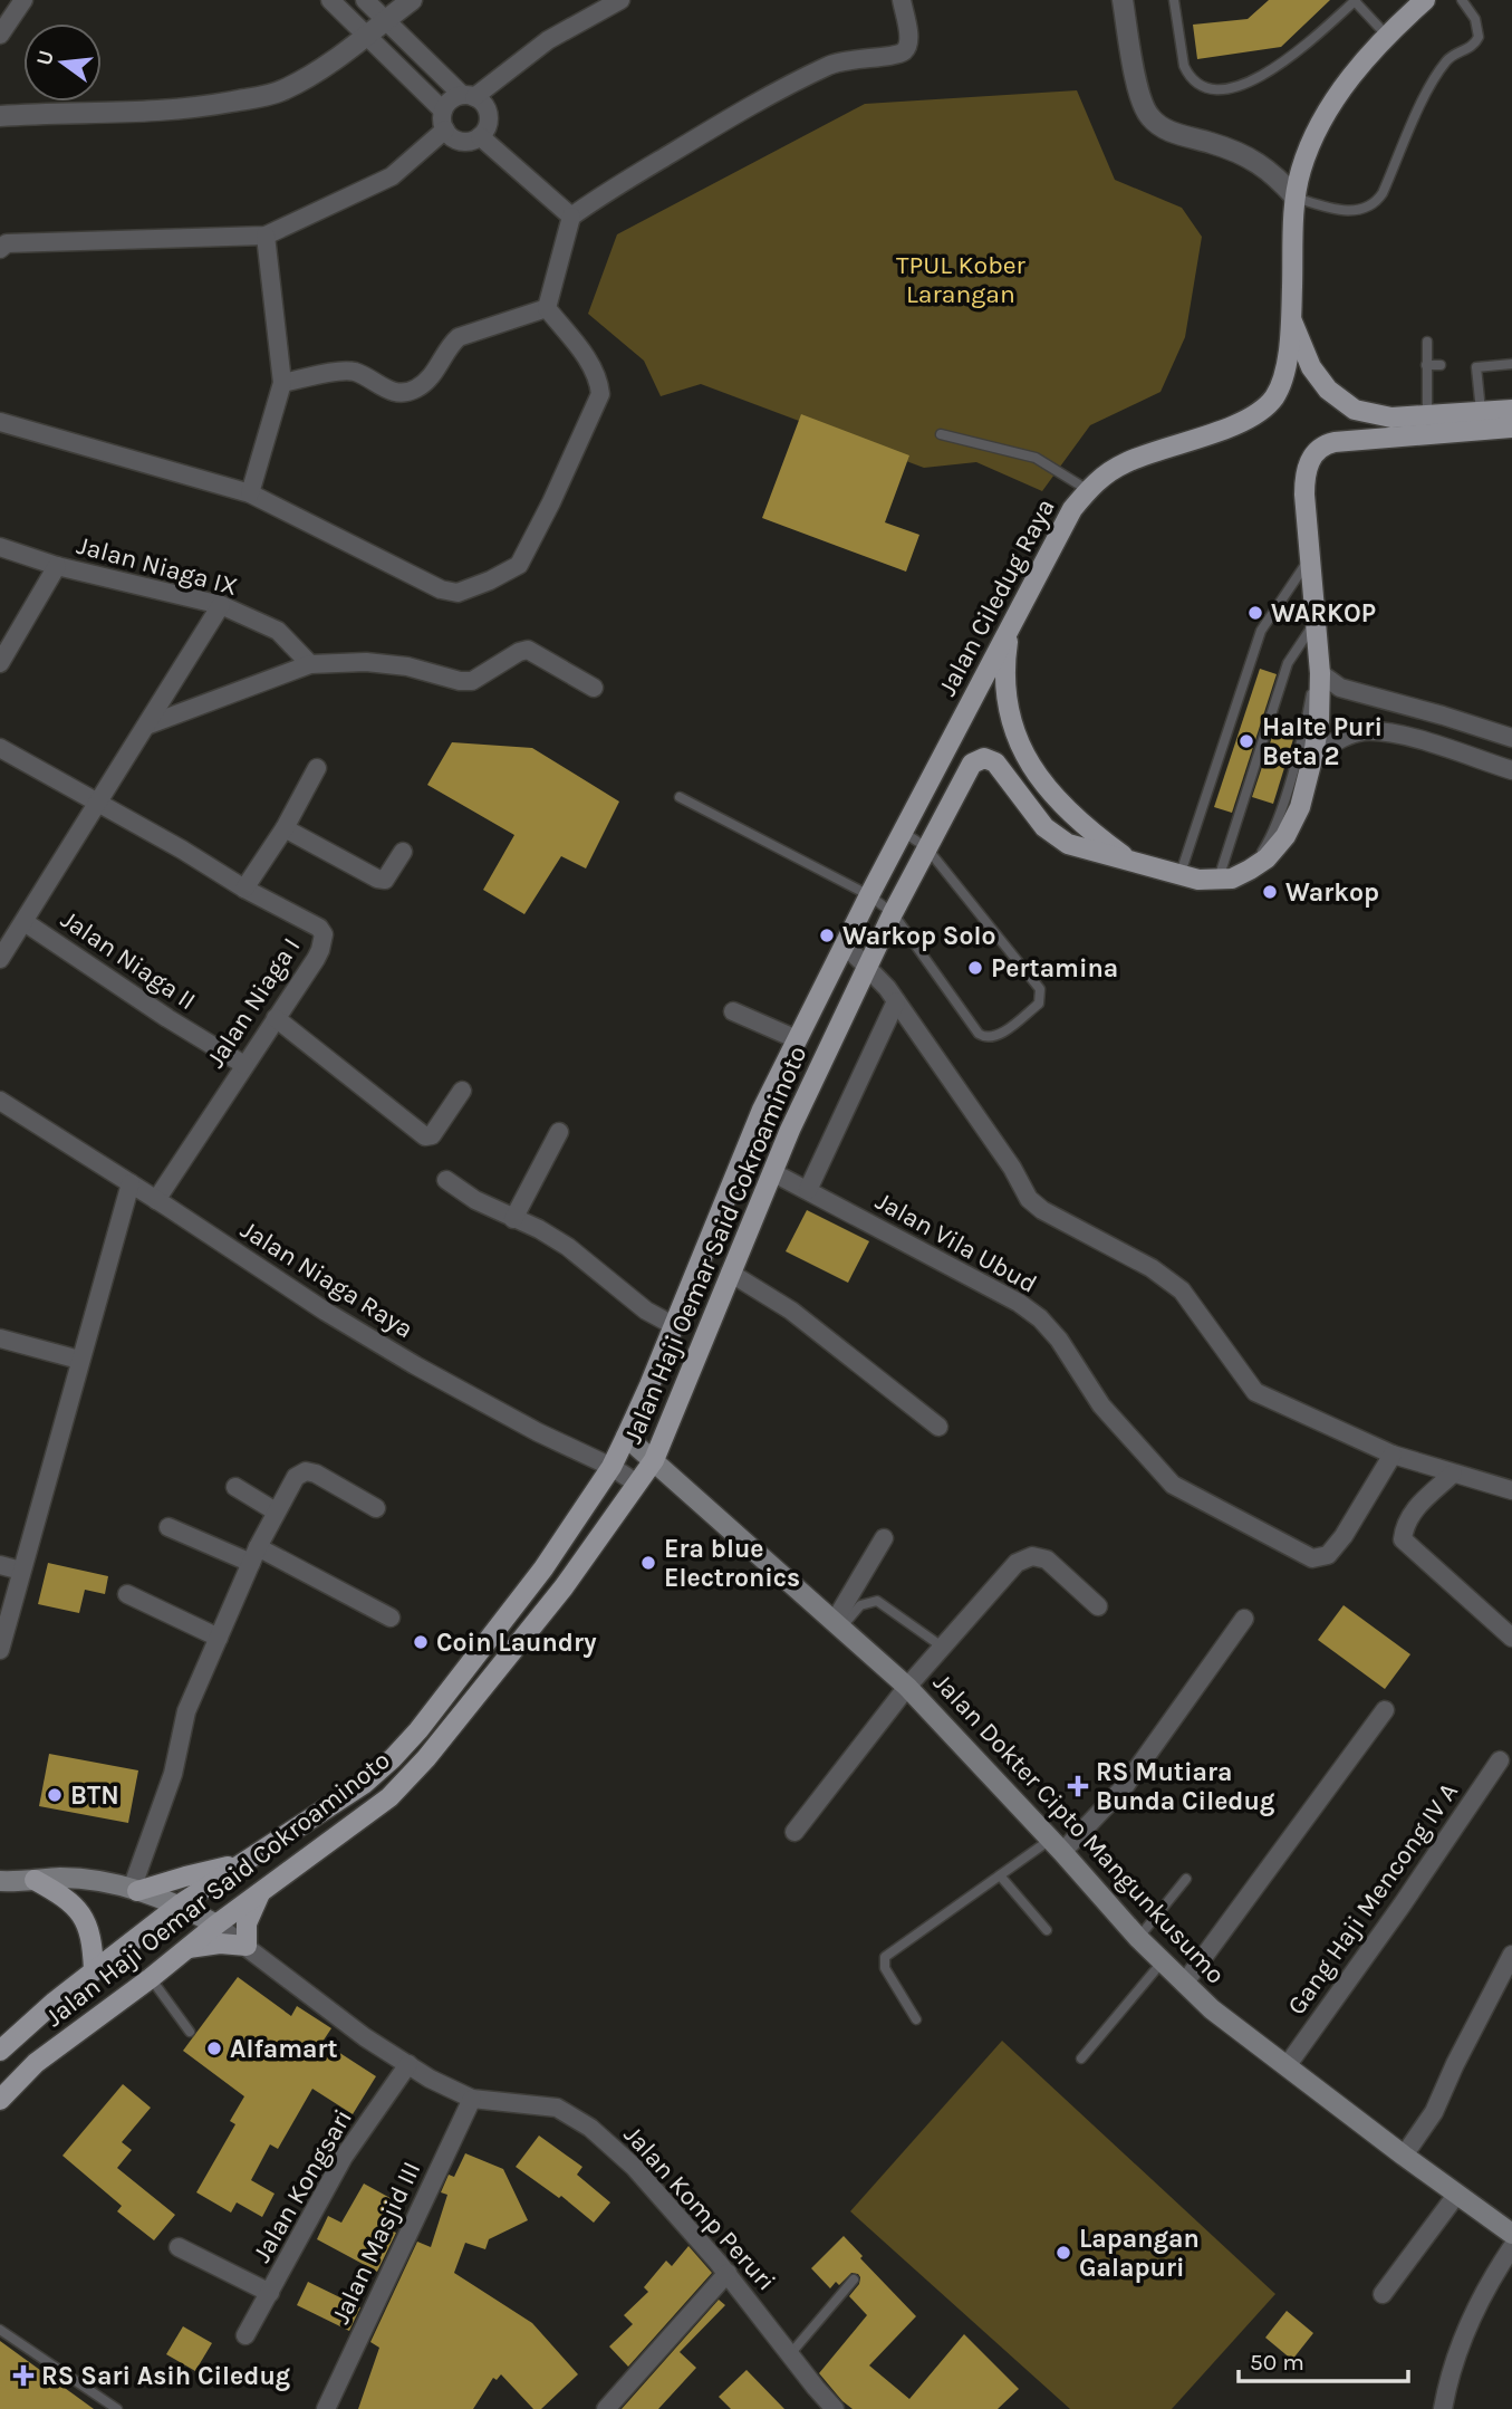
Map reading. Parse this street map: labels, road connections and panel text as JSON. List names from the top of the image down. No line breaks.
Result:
{"streets":{"main road":["Jalan Ciledug Raya","Jalan Haji Oemar Said Cokroaminoto","Jalan Dokter Cipto Mangunkusumo"],"street":["Jalan Niaga IX","Jalan Niaga II","Jalan Niaga I","Jalan Vila Ubud","Jalan Niaga Raya","Gang Haji Mencong IV A","Jalan Kongsari","Jalan Komp Peruri","Jalan Masjid III"]},"crossings":[["Jalan Ciledug Raya","Jalan Haji Oemar Said Cokroaminoto"],["Jalan Niaga II","Jalan Niaga I"],["Jalan Niaga I","Jalan Niaga Raya"],["Jalan Vila Ubud","Jalan Haji Oemar Said Cokroaminoto"],["Jalan Haji Oemar Said Cokroaminoto","Jalan Niaga Raya"],["Jalan Haji Oemar Said Cokroaminoto","Jalan Dokter Cipto Mangunkusumo"],["Jalan Haji Oemar Said Cokroaminoto","Jalan Komp Peruri"],["Jalan Dokter Cipto Mangunkusumo","Gang Haji Mencong IV A"],["Jalan Kongsari","Jalan Komp Peruri"],["Jalan Komp Peruri","Jalan Masjid III"]],"parks":["TPUL Kober Larangan"],"places":{"other":["WARKOP","Halte Puri Beta 2","Warkop","Warkop Solo","Pertamina","Era blue Electronics","Coin Laundry","BTN","Alfamart","Lapangan Galapuri"],"health":["RS Mutiara Bunda Ciledug","RS Sari Asih Ciledug"]},"scale_bar":"50 m","north":"left"}
